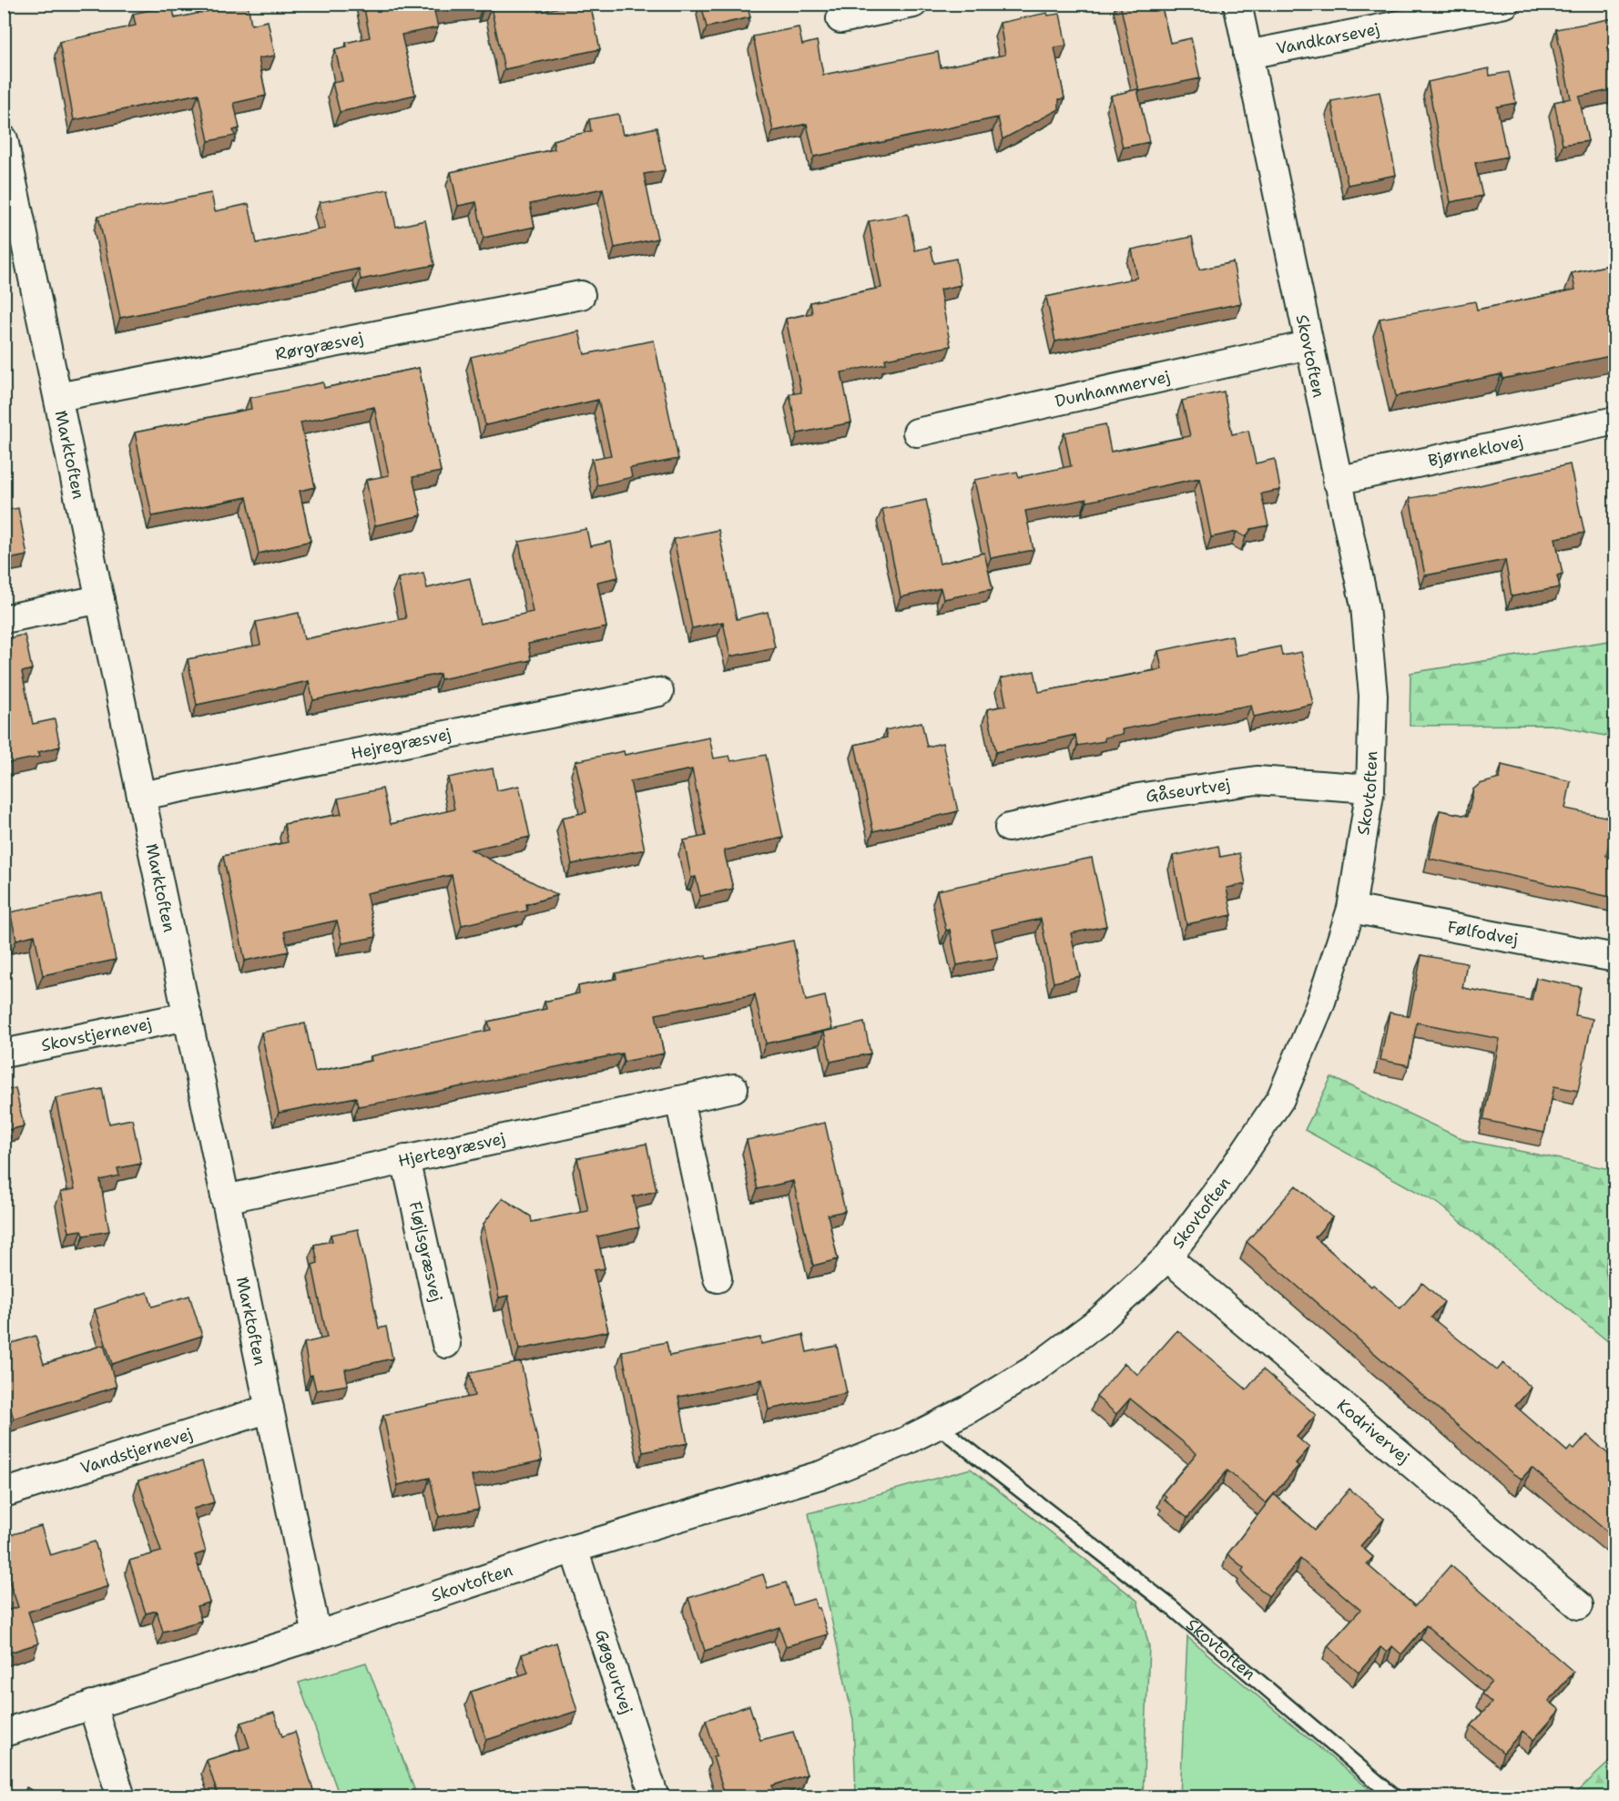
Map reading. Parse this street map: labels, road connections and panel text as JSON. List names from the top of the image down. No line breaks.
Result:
{"streets":{"street":["Vandkarsevej","Rørgræsvej","Skovtoften","Dunhammervej","Bjørneklovej","Marktoften","Hejregræsvej","Gåseurtvej","Følfodvej","Skovstjernevej","Hjertegræsvej","Fløjlsgræsvej","Kodrivervej","Vandstjernevej","Gøgeurtvej"]},"crossings":[["Vandkarsevej","Skovtoften"],["Rørgræsvej","Marktoften"],["Skovtoften","Dunhammervej"],["Skovtoften","Bjørneklovej"],["Skovtoften","Marktoften"],["Skovtoften","Gåseurtvej"],["Skovtoften","Følfodvej"],["Skovtoften","Kodrivervej"],["Skovtoften","Gøgeurtvej"],["Marktoften","Hejregræsvej"],["Marktoften","Skovstjernevej"],["Marktoften","Hjertegræsvej"],["Marktoften","Vandstjernevej"],["Hjertegræsvej","Fløjlsgræsvej"]]}
